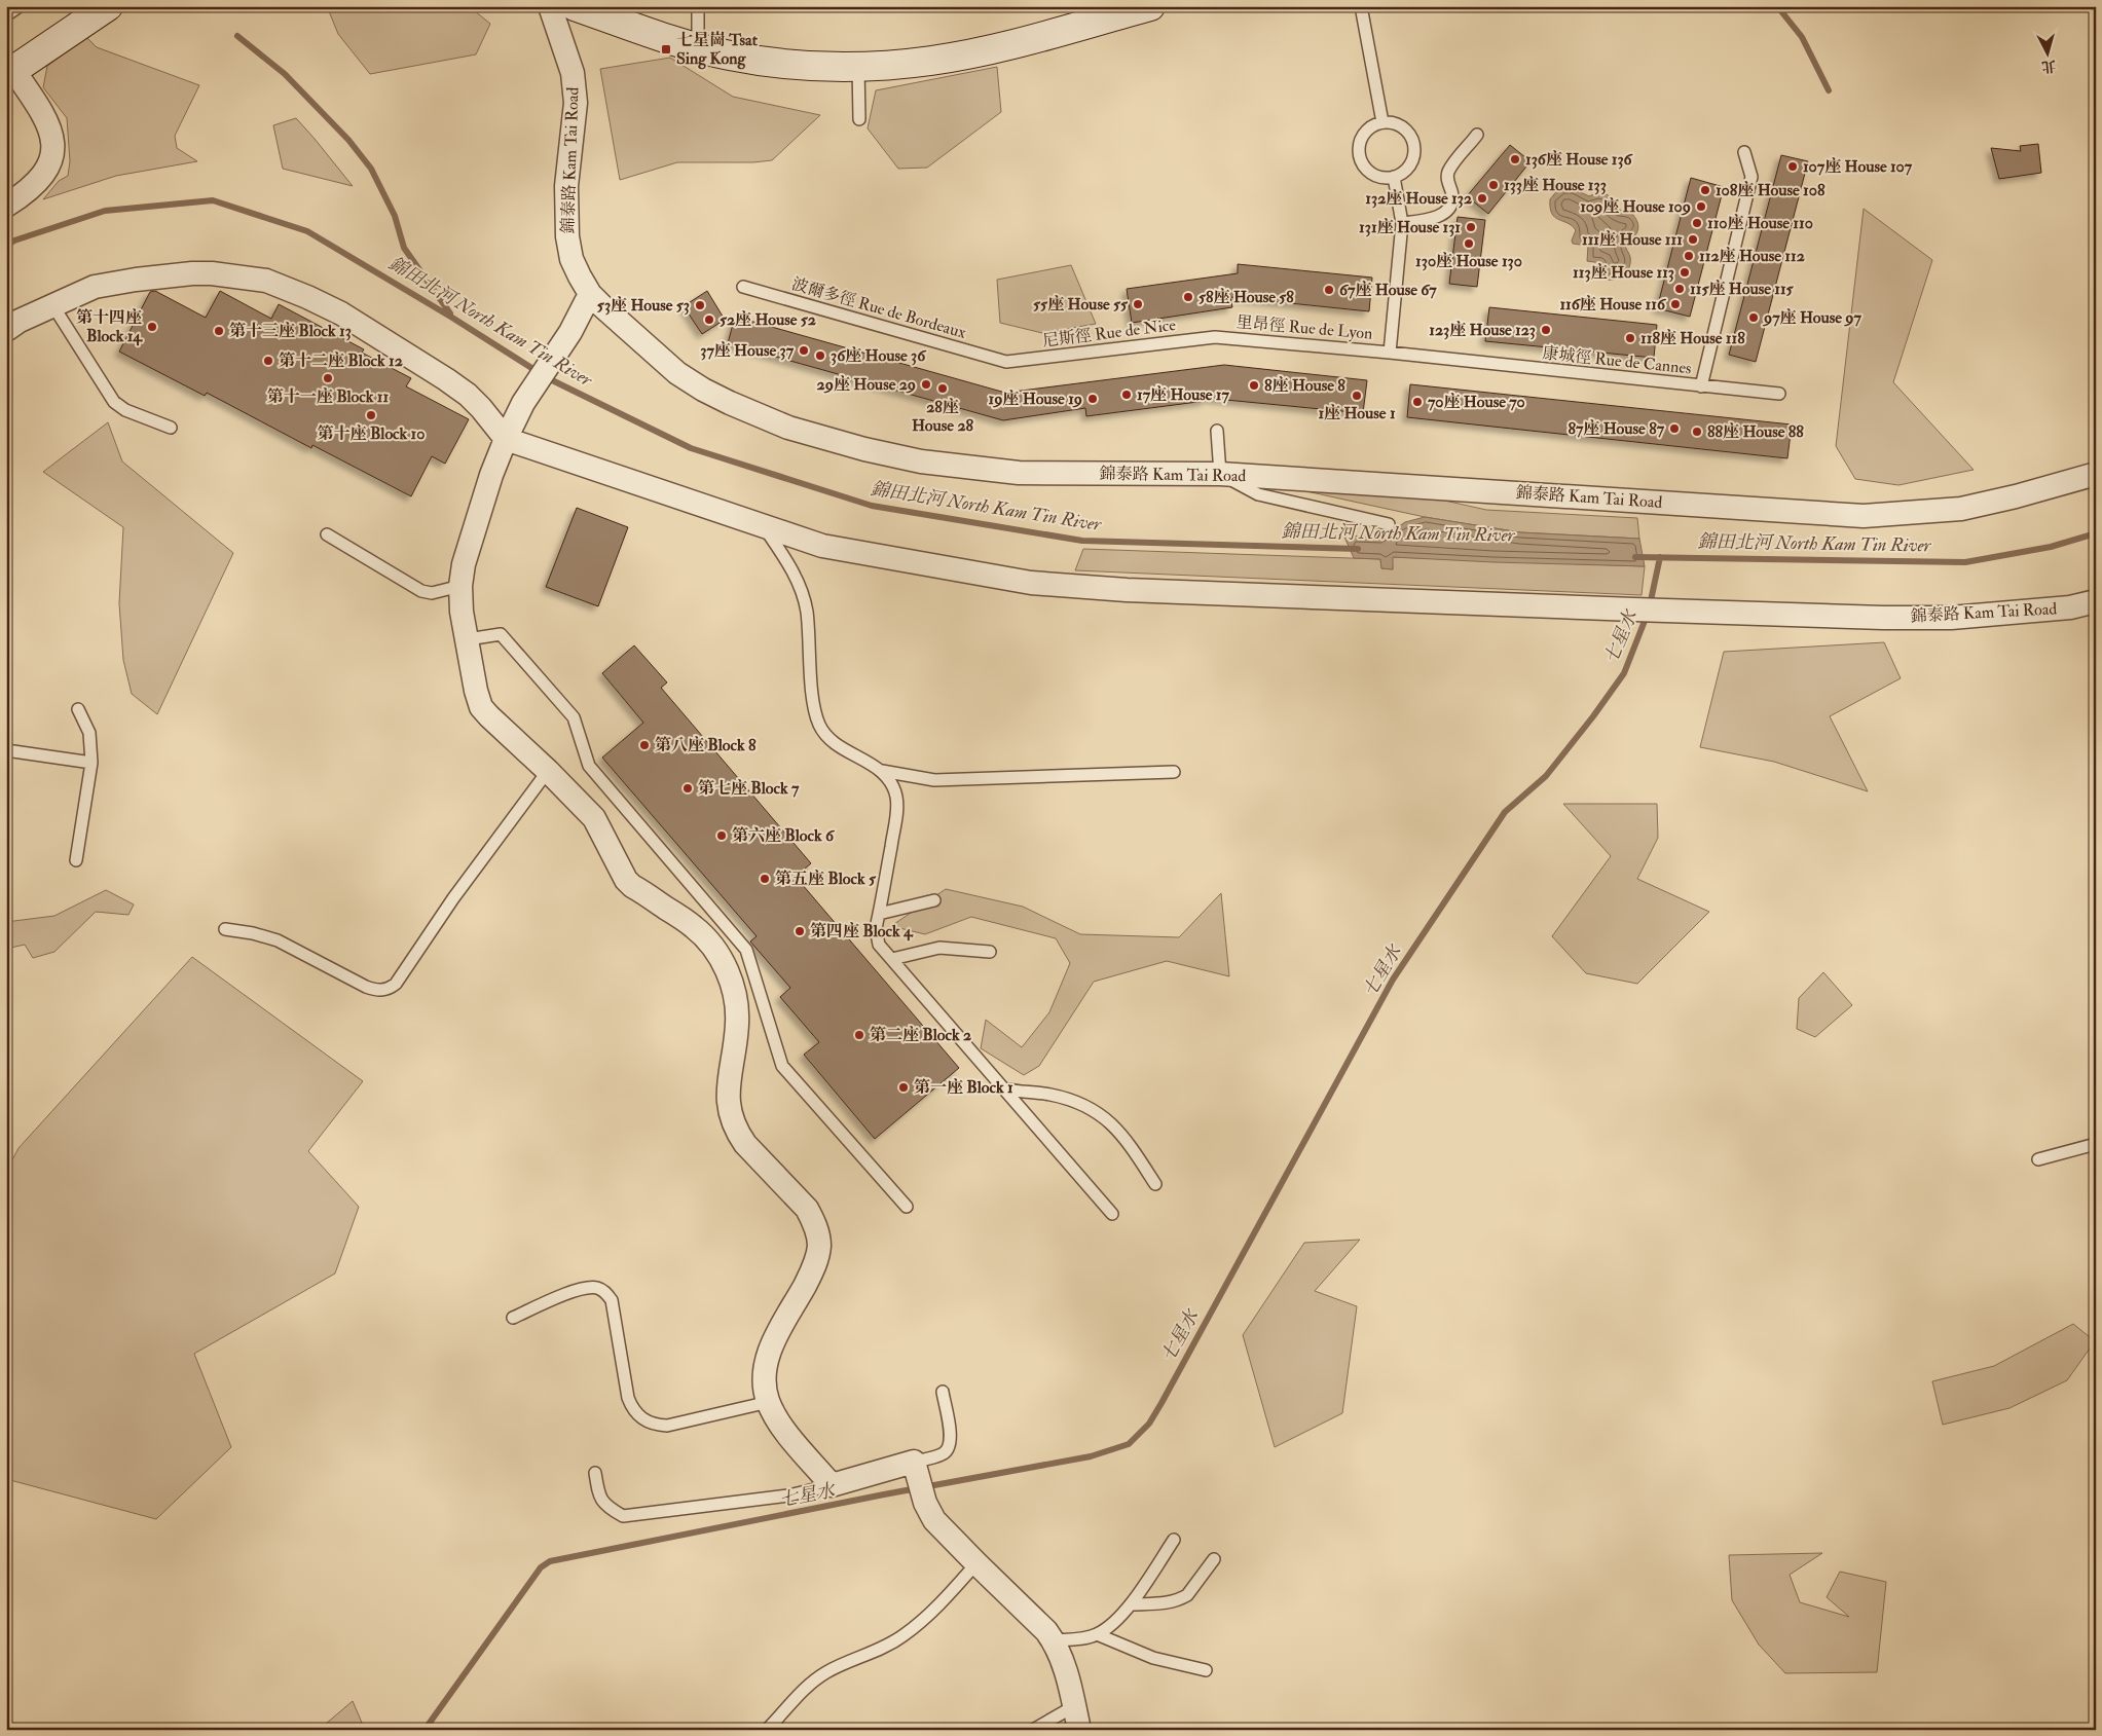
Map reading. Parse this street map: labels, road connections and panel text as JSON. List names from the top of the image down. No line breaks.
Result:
{"streets":{"street":["錦泰路 Kam Tai Road"],"lane":["波爾多徑 Rue de Bordeaux","里昂徑 Rue de Lyon","尼斯徑 Rue de Nice","康城徑 Rue de Cannes"]},"crossings":[["波爾多徑 Rue de Bordeaux","尼斯徑 Rue de Nice"],["里昂徑 Rue de Lyon","尼斯徑 Rue de Nice"],["里昂徑 Rue de Lyon","康城徑 Rue de Cannes"]],"water":["錦田北河 North Kam Tin River","七星水"],"places":{"transit":["七星崗 Tsat Sing Kong"],"other":["136座 House 136","107座 House 107","133座 House 133","108座 House 108","132座 House 132","109座 House 109","110座 House 110","131座 House 131","111座 House 111","130座 House 130","112座 House 112","113座 House 113","115座 House 115","67座 House 67","58座 House 58","55座 House 55","116座 House 116","53座 House 53","97座 House 97","52座 House 52","第十四座 Block 14","123座 House 123","第十三座 Block 13","118座 House 118","37座 House 37","36座 House 36","第十二座 Block 12","第十一座 Block 11","29座 House 29","8座 House 8","28座 House 28","17座 House 17","1座 House 1","19座 House 19","70座 House 70","第十座 Block 10","87座 House 87","88座 House 88","第八座 Block 8","第七座 Block 7","第六座 Block 6","第五座 Block 5","第四座 Block 4","第二座 Block 2","第一座 Block 1"]},"north":"bottom"}
